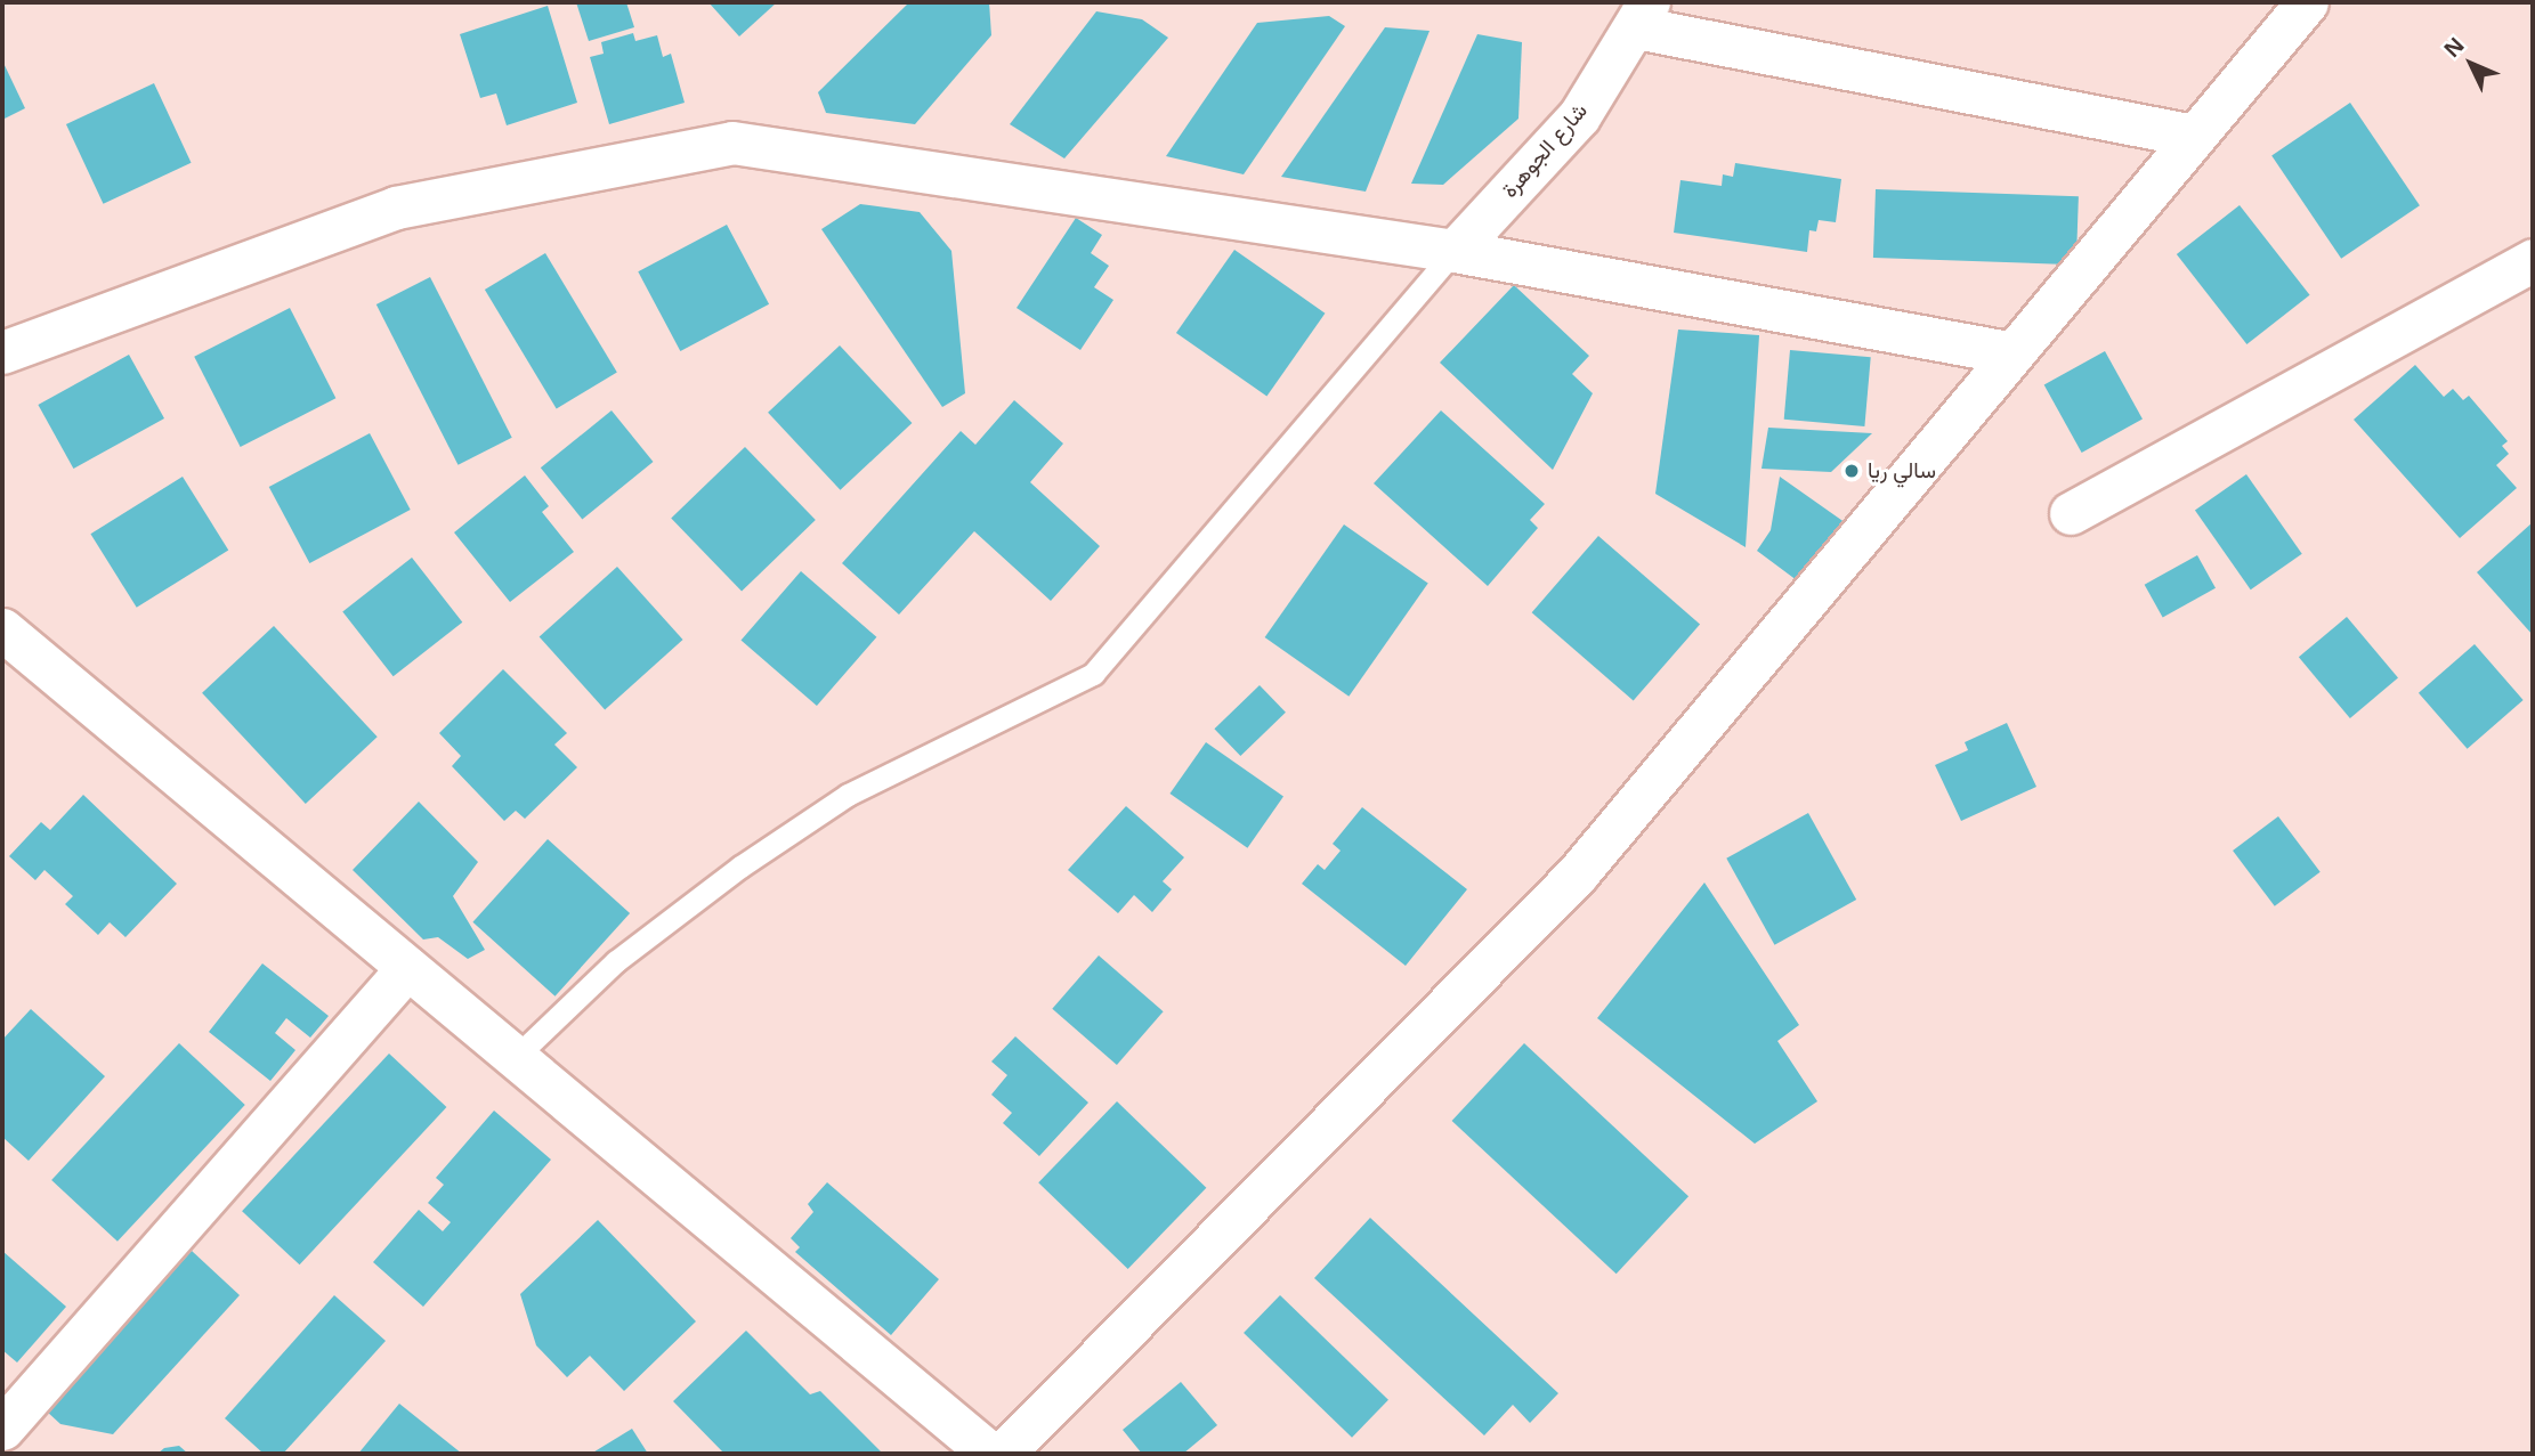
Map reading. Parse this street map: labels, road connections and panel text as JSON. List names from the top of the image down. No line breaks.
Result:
{"streets":{"street":["شارع الجوهرة"]},"places":["سالي ريا"],"north":"top left"}
